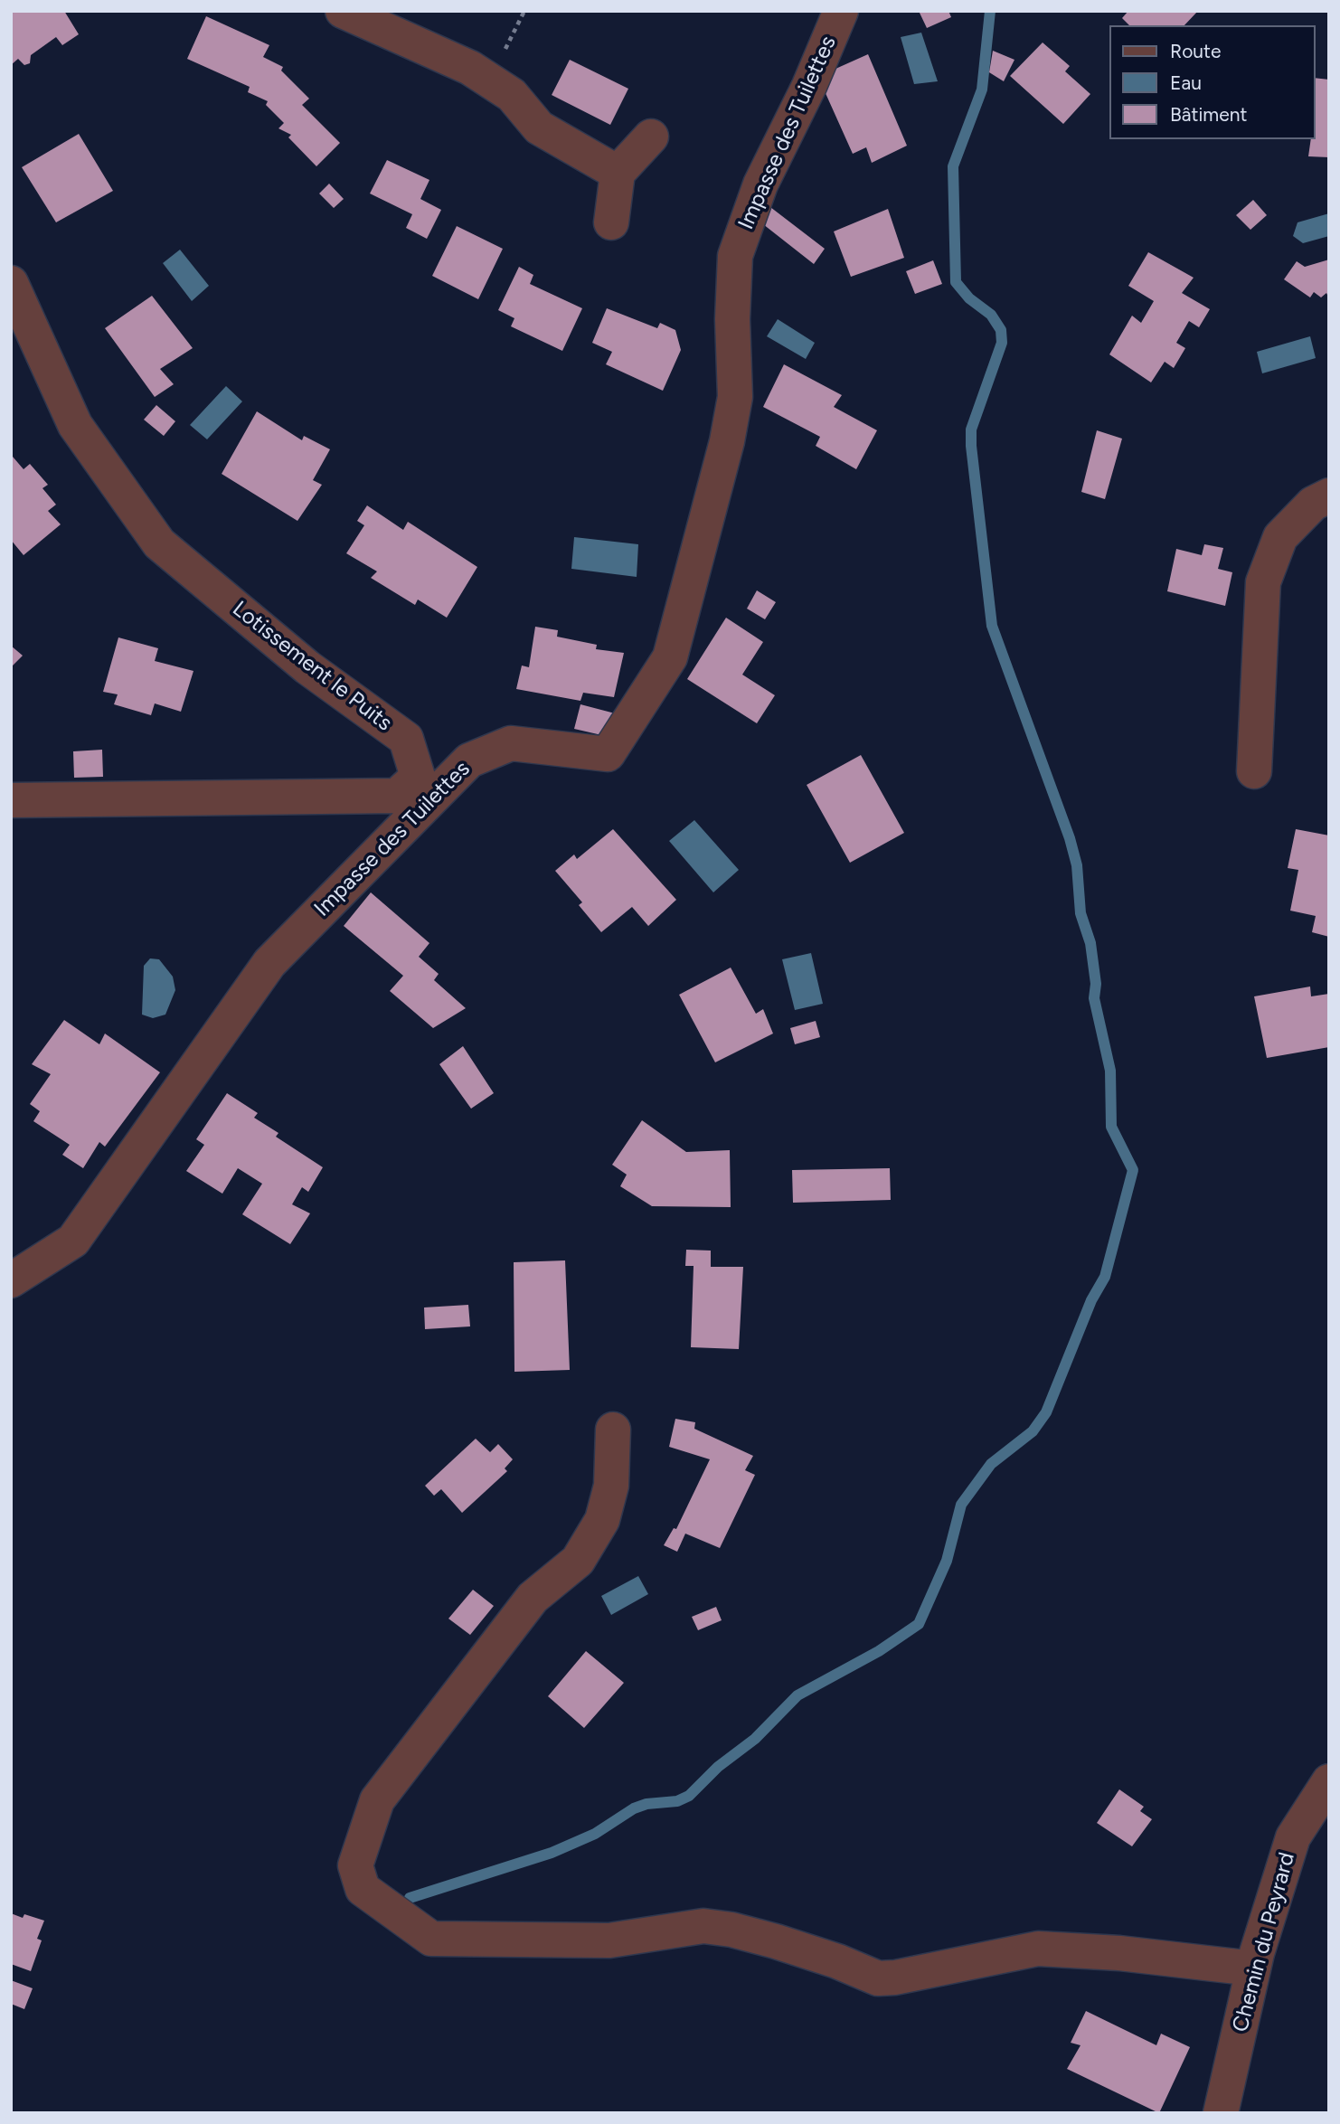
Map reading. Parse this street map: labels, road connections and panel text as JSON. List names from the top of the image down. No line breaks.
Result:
{"streets":{"street":["Impasse des Tuilettes","Lotissement le Puits","Chemin du Peyrard"]},"legend":["Route","Eau","Bâtiment"]}
